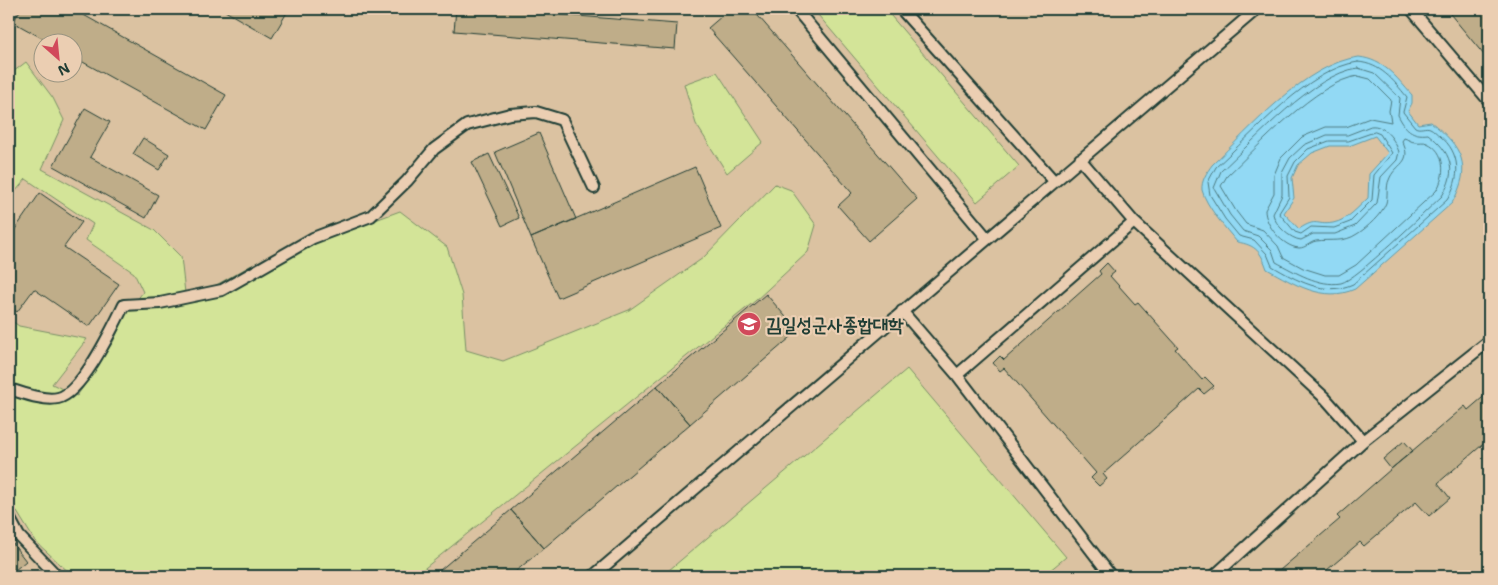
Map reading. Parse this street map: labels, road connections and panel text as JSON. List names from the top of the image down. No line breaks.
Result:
{"places":{"school or university":["김일성군사종합대학"]},"north":"bottom right"}
